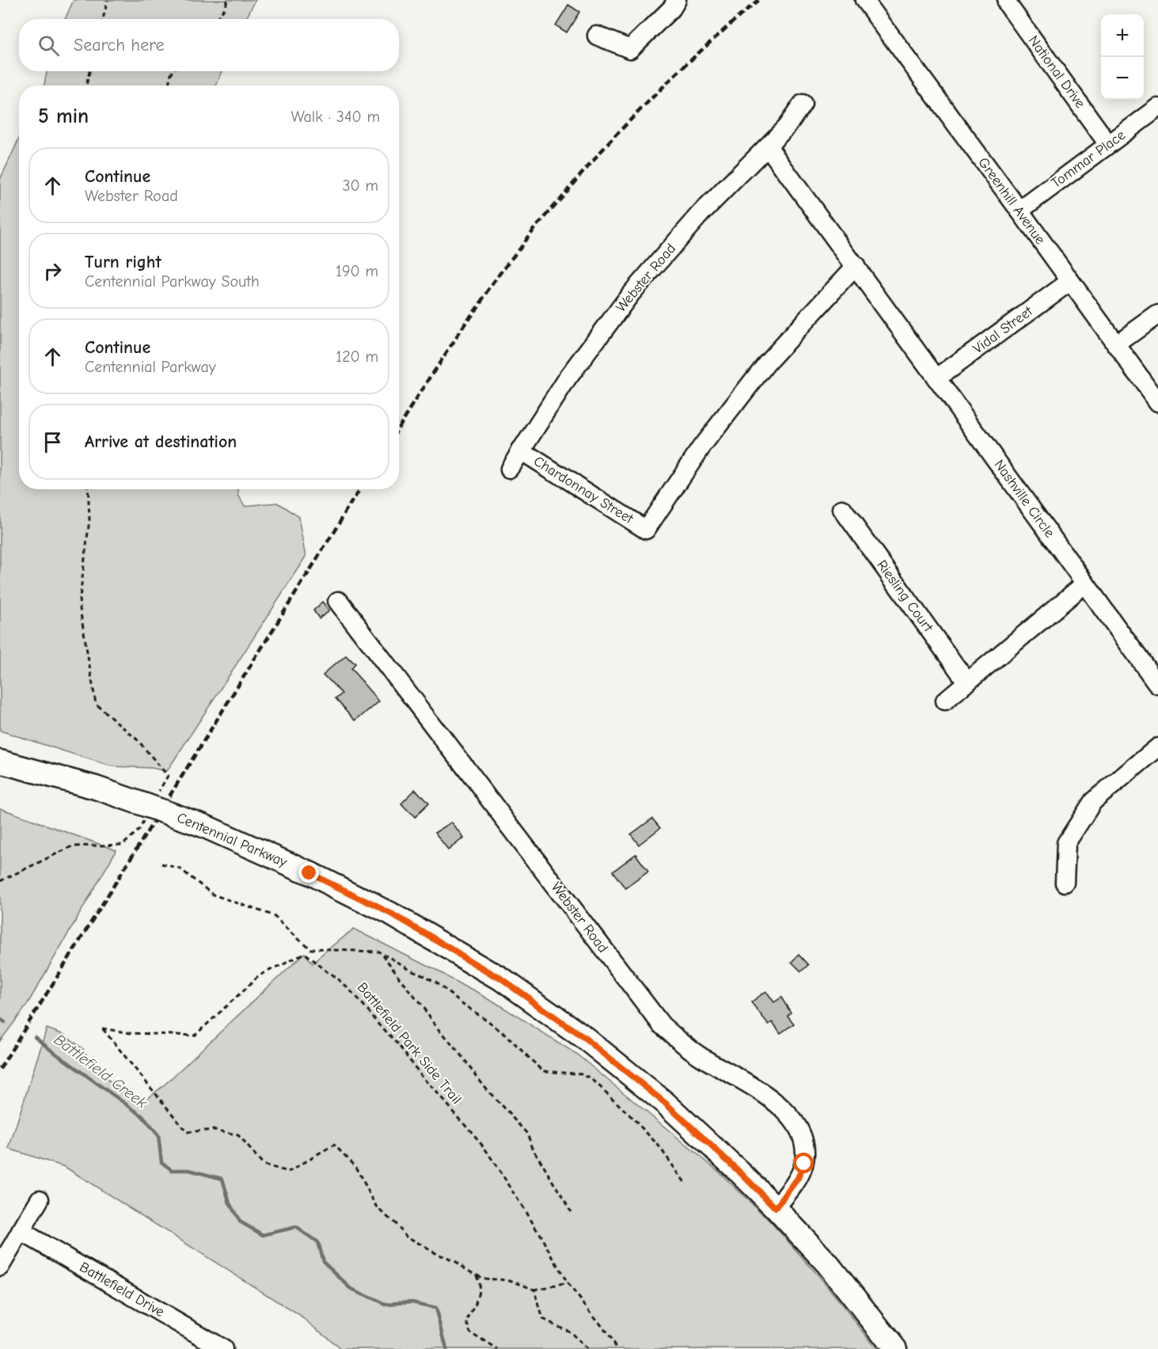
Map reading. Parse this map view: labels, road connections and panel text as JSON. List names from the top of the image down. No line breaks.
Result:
{"streets":{"main road":["Centennial Parkway"],"street":["National Drive","Tommar Place","Greenhill Avenue","Webster Road","Vidal Street","Chardonnay Street","Nashville Circle","Riesling Court","Battlefield Drive"],"path":["Battlefield Park Side Trail"]},"crossings":[["National Drive","Tommar Place"],["Tommar Place","Greenhill Avenue"],["Greenhill Avenue","Vidal Street"],["Webster Road","Chardonnay Street"],["Webster Road","Nashville Circle"],["Webster Road","Centennial Parkway"],["Vidal Street","Nashville Circle"],["Chardonnay Street","Nashville Circle"]],"water":["Battlefield Creek"],"page":{"map_buttons":["+","−"],"search":"Search here","heading":["5 min","Walk · 340 m"],"list":[["Continue","Webster Road","30 m"],["Turn right","Centennial Parkway South","190 m"],["Continue","Centennial Parkway","120 m"],"Arrive at destination"]}}
